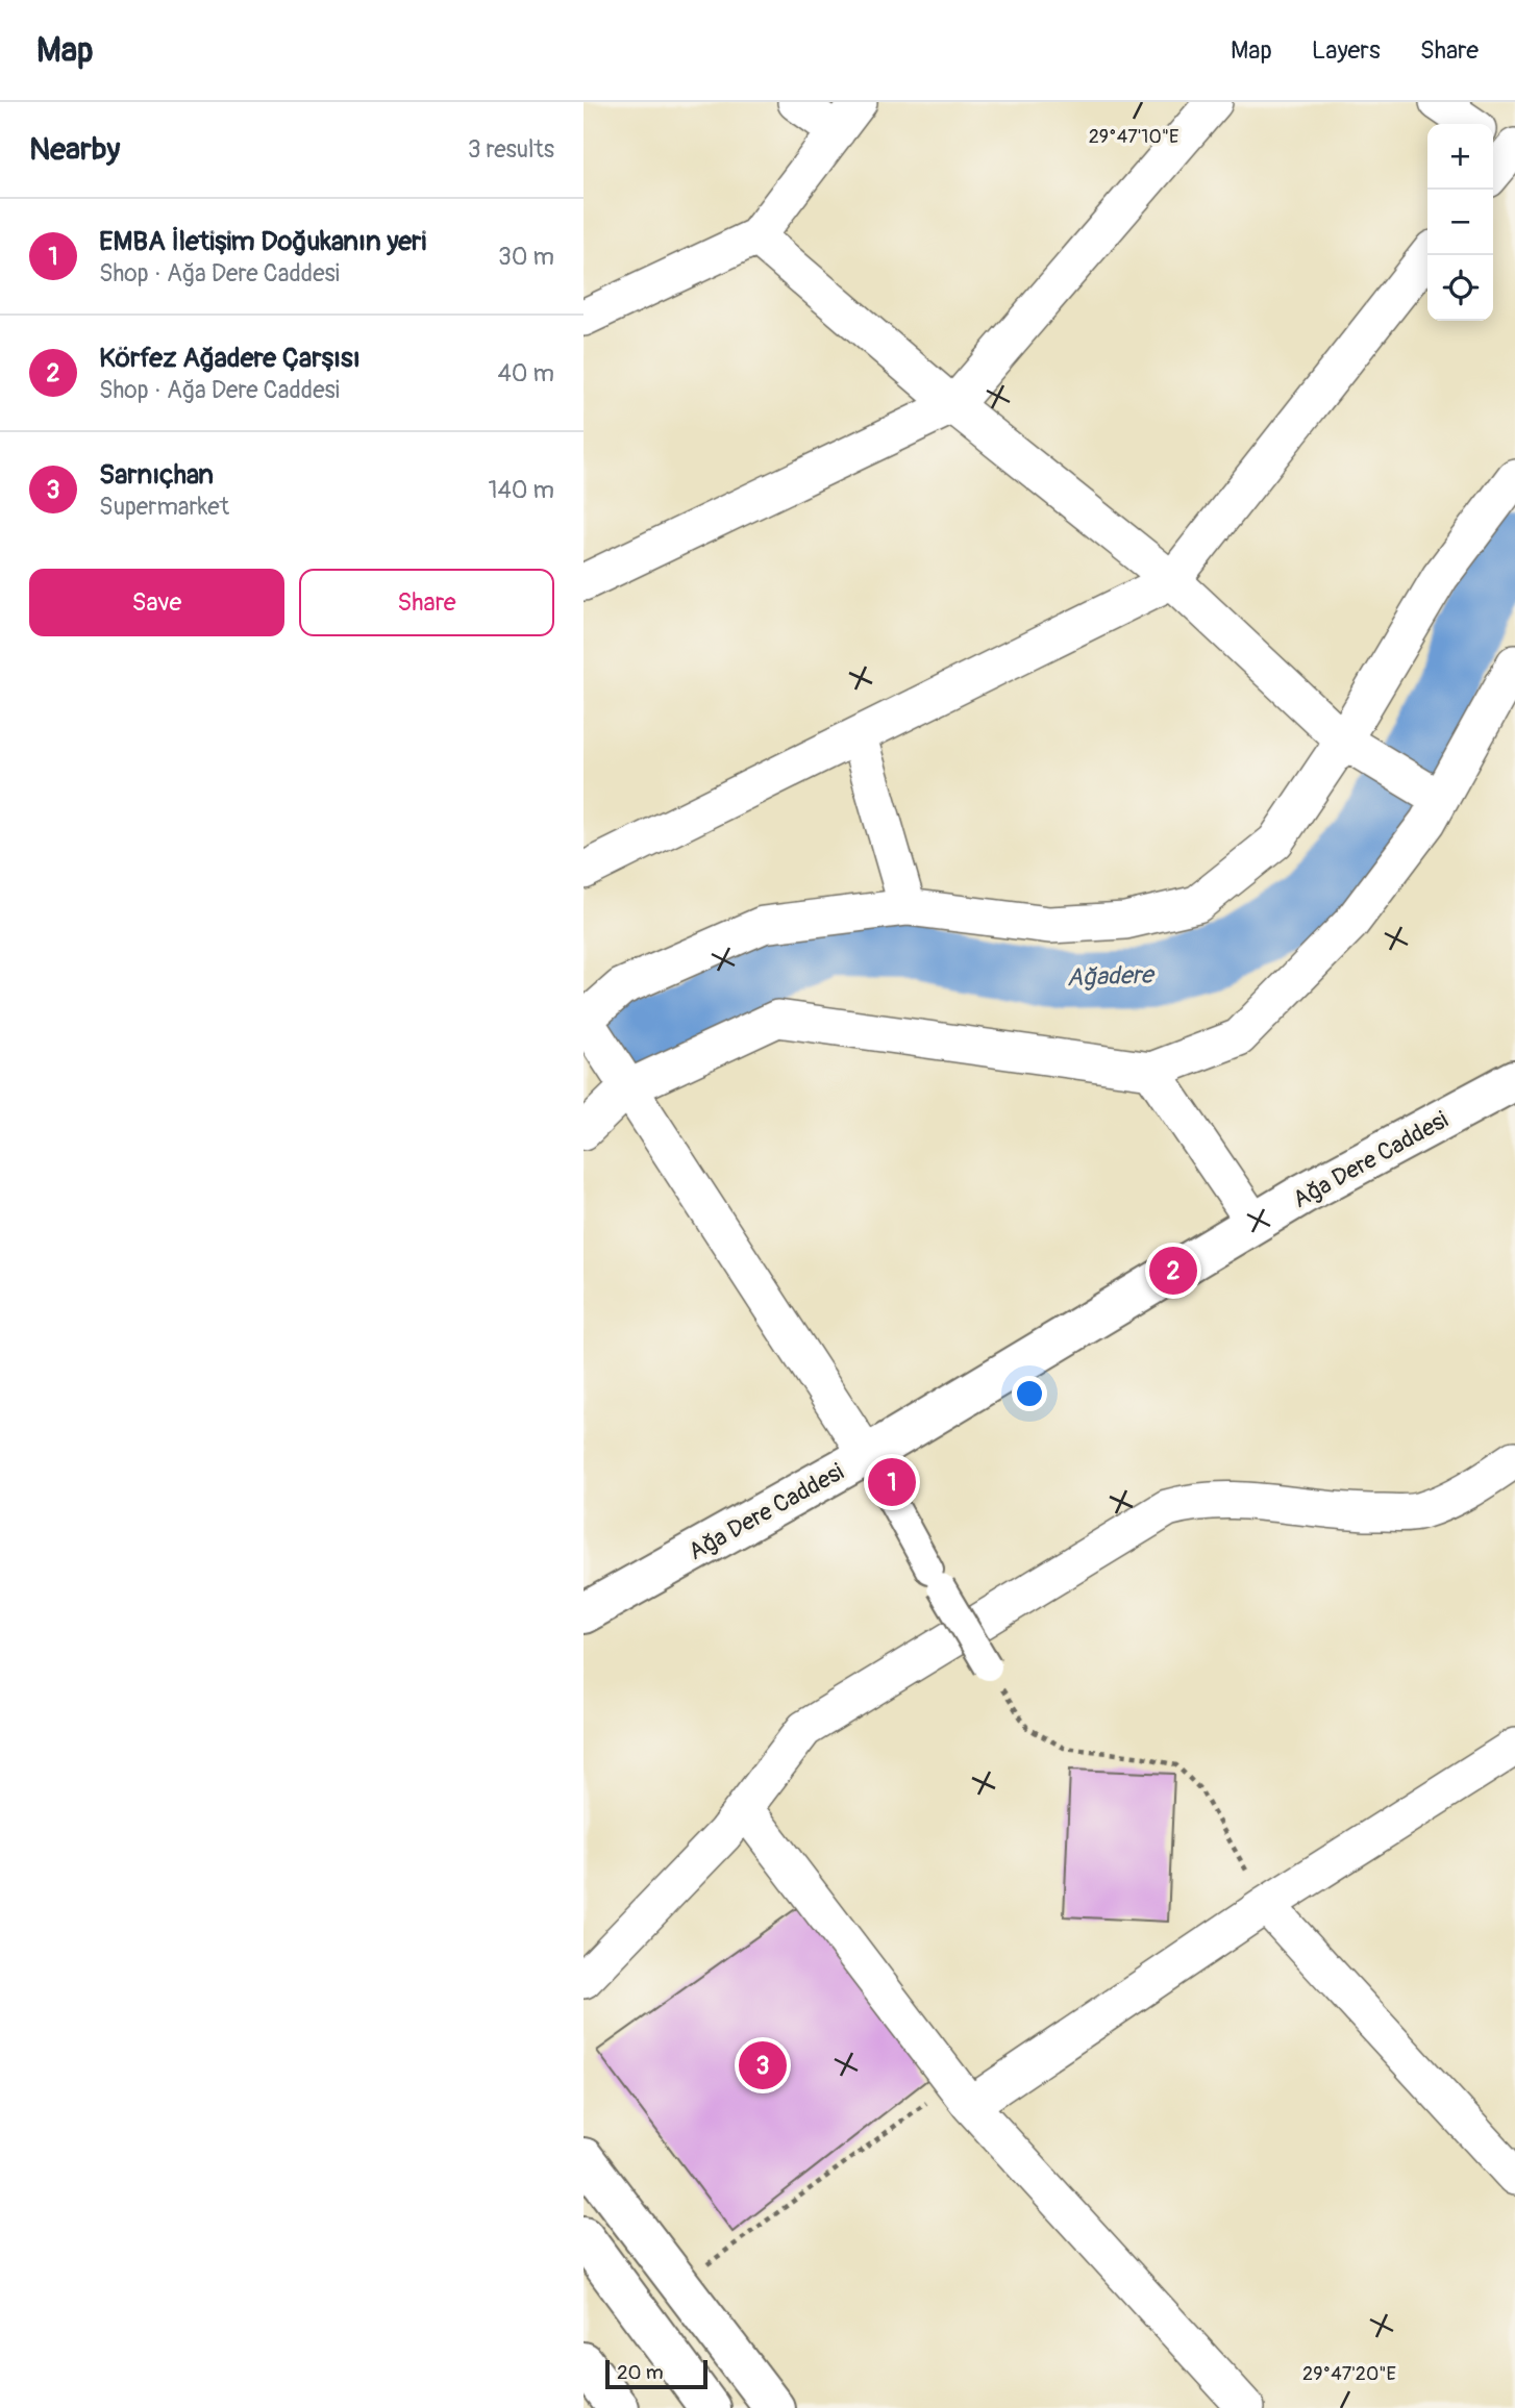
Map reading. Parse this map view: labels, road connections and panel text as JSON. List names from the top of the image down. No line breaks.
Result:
{"streets":{"main road":["Ağa Dere Caddesi"]},"water":["Ağadere"],"scale_bar":"20 m","page":{"header":"Map","nav":["Map","Layers","Share"],"heading":["Nearby","3 results"],"map_buttons":["+","−"],"list":[{"mark":"1","name":"EMBA İletişim Doğukanın yeri","note":"Shop · Ağa Dere Caddesi","value":"30 m"},{"mark":"2","name":"Körfez Ağadere Çarşısı","note":"Shop · Ağa Dere Caddesi","value":"40 m"},{"mark":"3","name":"Sarnıçhan","note":"Supermarket","value":"140 m"}],"buttons":["Save","Share"],"pins":["2","1","3"],"scale":"20 m"},"coordinates":["29°47'10\"E","29°47'20\"E"]}
